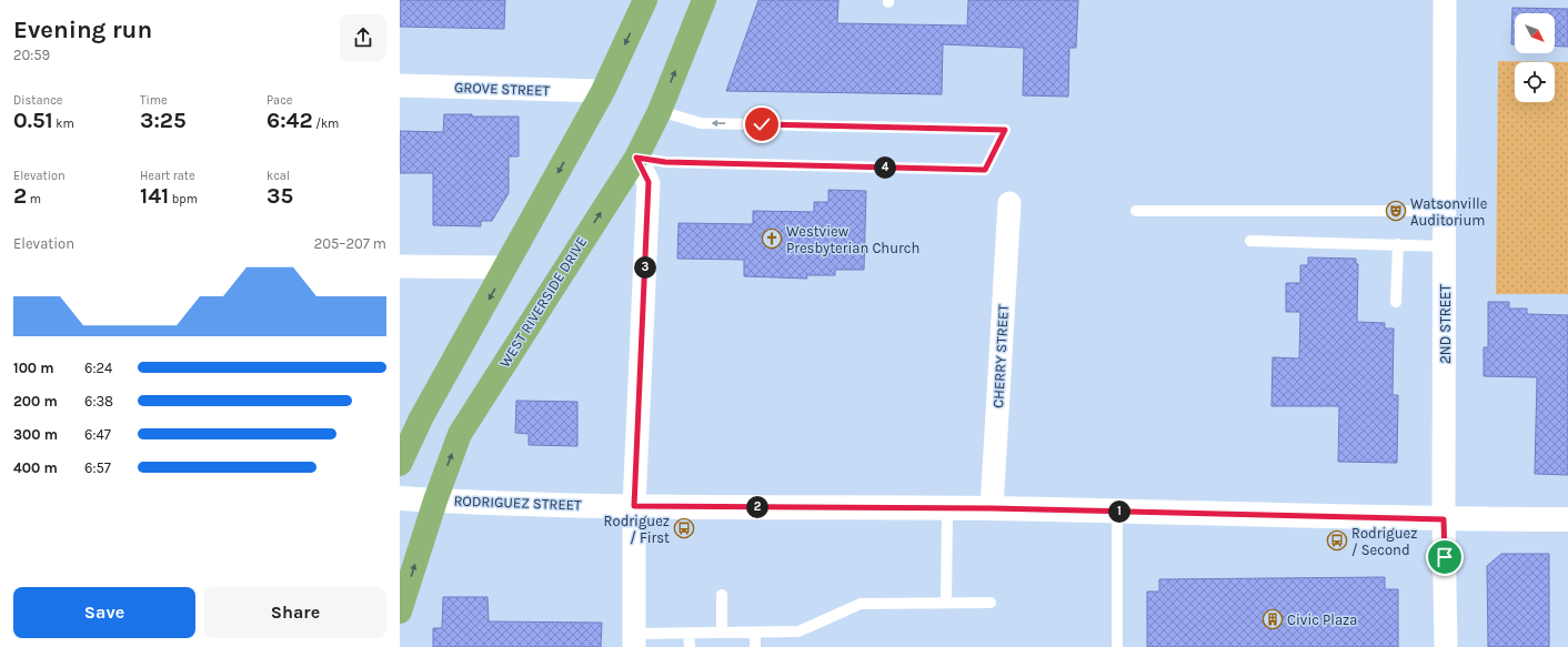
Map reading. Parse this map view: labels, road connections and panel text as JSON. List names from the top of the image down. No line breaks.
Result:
{"streets":{"highway":["WEST RIVERSIDE DRIVE"],"street":["GROVE STREET","2ND STREET","CHERRY STREET","RODRIGUEZ STREET"]},"crossings":[["WEST RIVERSIDE DRIVE","RODRIGUEZ STREET"],["2ND STREET","RODRIGUEZ STREET"],["CHERRY STREET","RODRIGUEZ STREET"]],"places":{"theatre":["Watsonville Auditorium"],"church":["Westview Presbyterian Church"],"bus stop":["Rodriguez / First","Rodriguez / Second"],"building":["Civic Plaza"]},"north":"bottom right","page":{"heading":["Evening run","20:59"],"stats":[["Distance","0.51 km"],["Time","3:25"],["Pace","6:42 /km"],["Elevation","2 m"],["Heart rate","141 bpm"],["kcal","35"]],"pins":["4","3","2","1"],"chart":["Elevation","205–207 m"],"list":[{"name":"100 m","note":"6:24"},{"name":"200 m","note":"6:38"},{"name":"300 m","note":"6:47"},{"name":"400 m","note":"6:57"}],"buttons":["Save","Share"]}}
